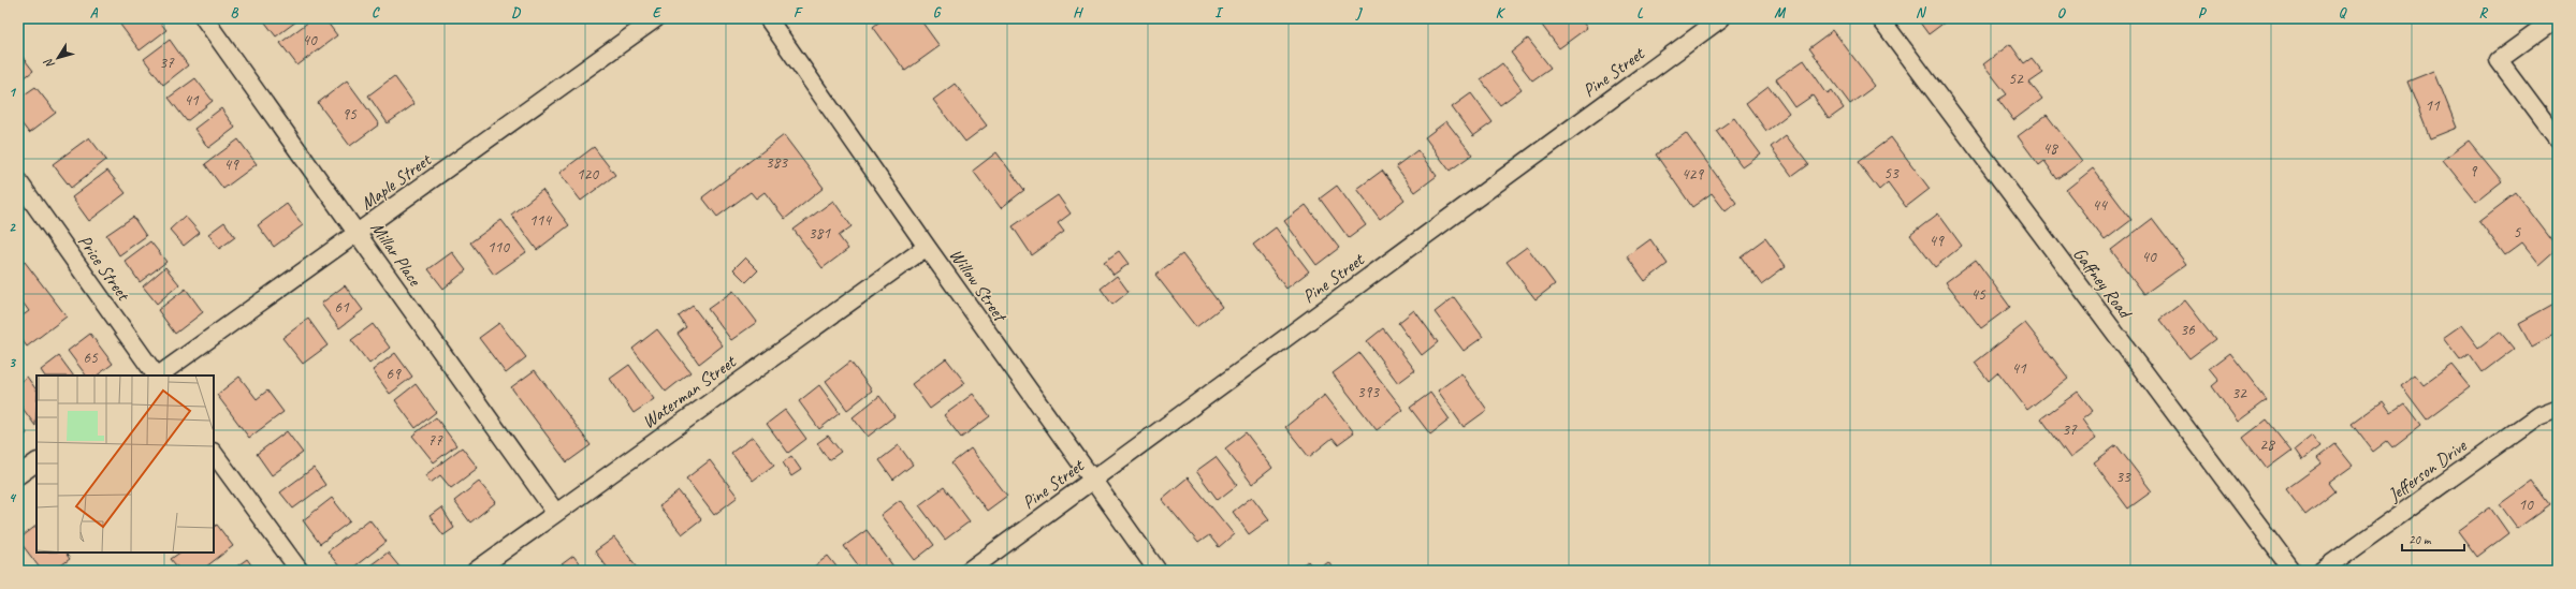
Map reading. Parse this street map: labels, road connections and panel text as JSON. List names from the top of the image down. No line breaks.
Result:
{"streets":{"street":["Pine Street","Maple Street","Millar Place","Price Street","Gaffney Road","Willow Street","Waterman Street","Jefferson Drive"]},"crossings":[["Pine Street","Willow Street"],["Maple Street","Millar Place"],["Millar Place","Waterman Street"],["Willow Street","Waterman Street"]],"house_numbers":["40","37","52","41","11","95","48","383","49","9","53","120","429","44","114","5","381","49","110","40","45","61","36","65","41","69","393","32","37","77","28","33","10"],"scale_bar":"20 m","north":"bottom left","grid":{"columns":["A","B","C","D","E","F","G","H","I","J","K","L","M","N","O","P","Q","R"],"rows":["1","2","3","4"]}}
